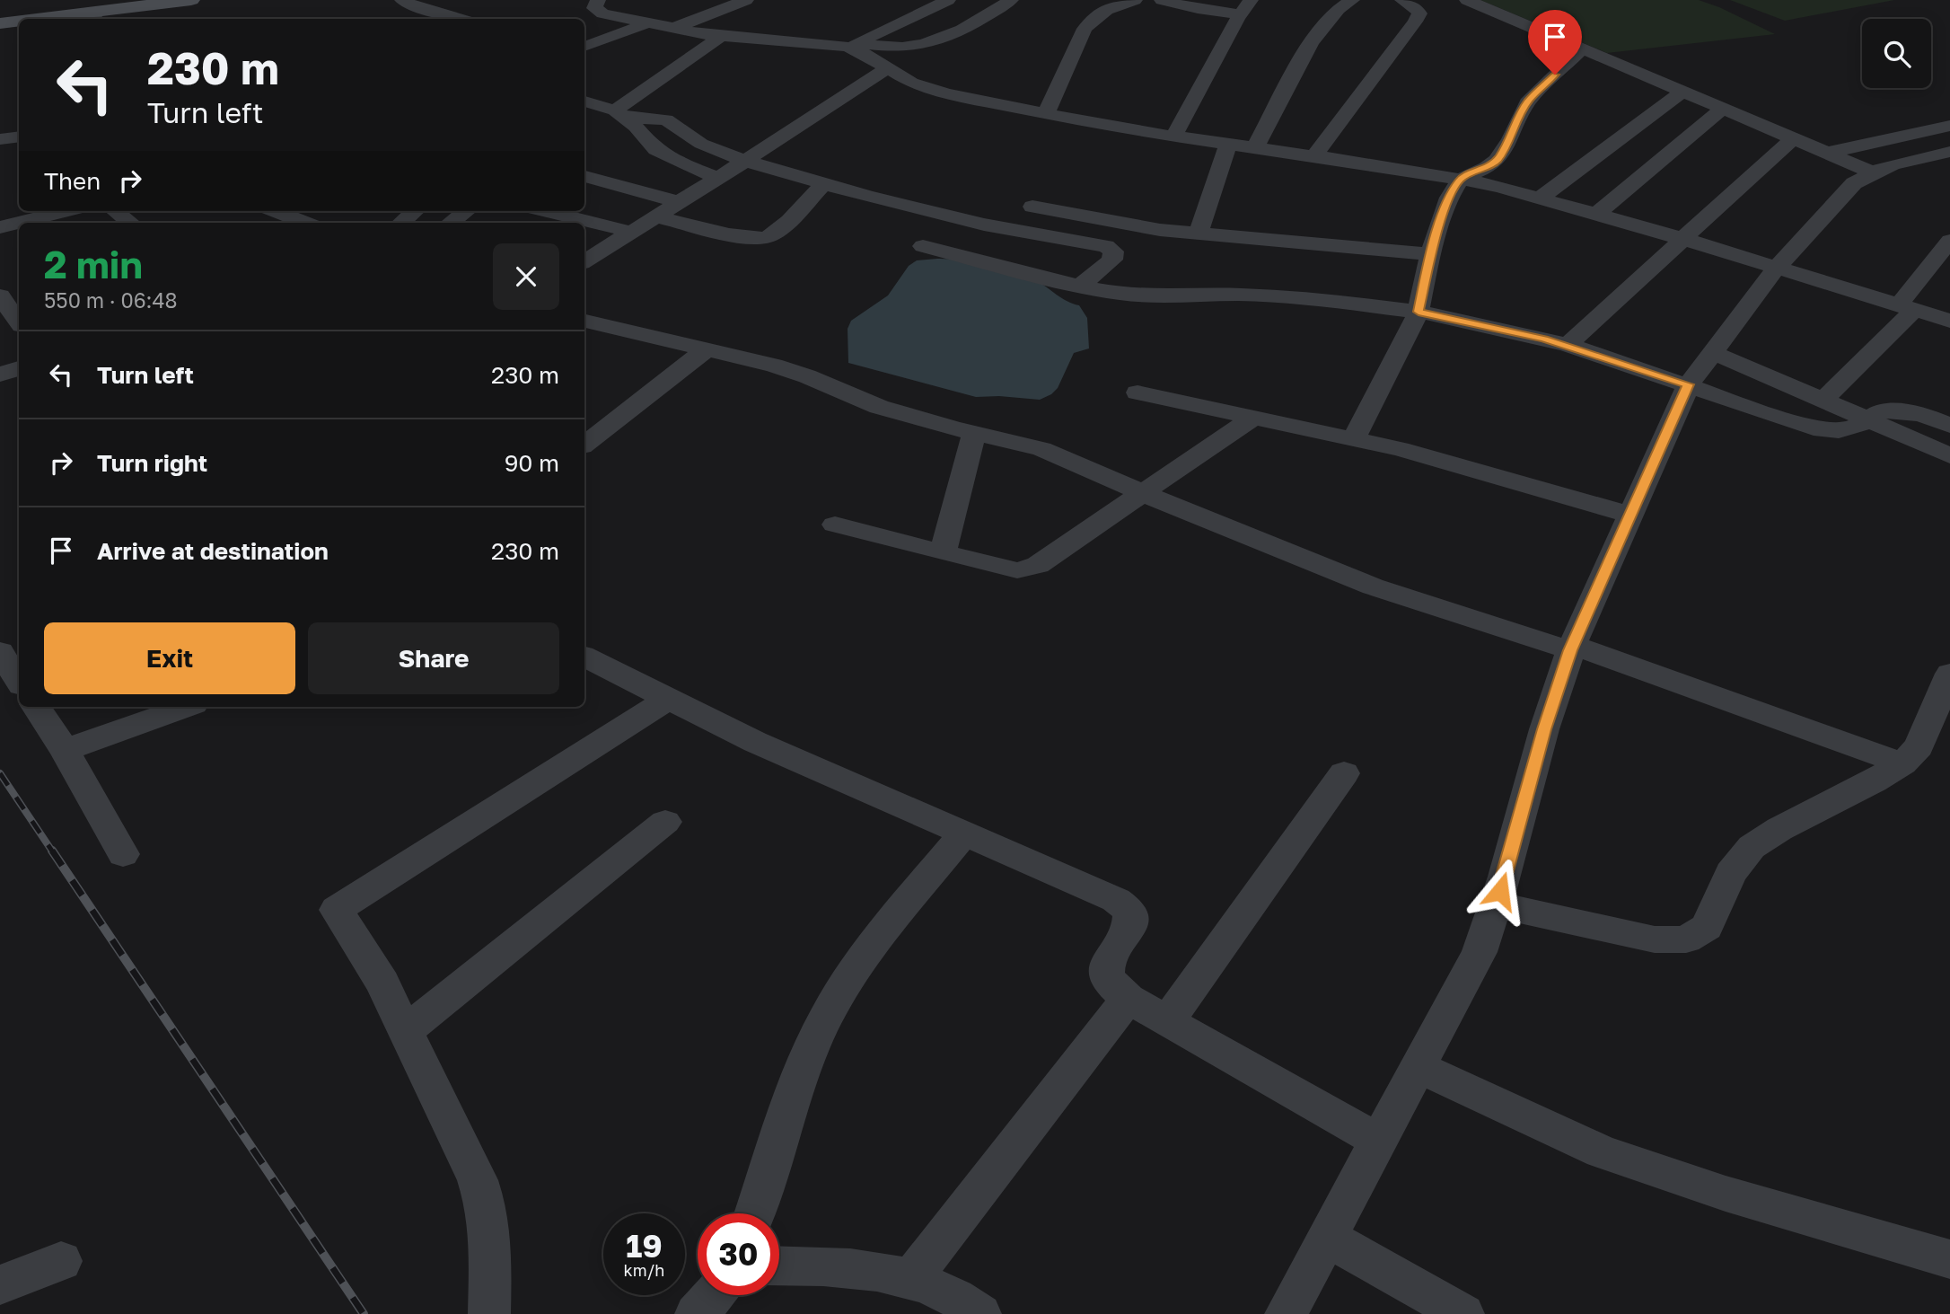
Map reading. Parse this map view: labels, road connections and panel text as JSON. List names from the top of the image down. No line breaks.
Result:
{"page":{"turn":["230 m","Turn left"],"then":"Then","heading":["2 min","550 m · 06:48"],"list":[{"name":"Turn left","value":"230 m"},{"name":"Turn right","value":"90 m"},{"name":"Arrive at destination","value":"230 m"}],"buttons":["Exit","Share"],"speed":"19 km/h","limit":"30"}}
